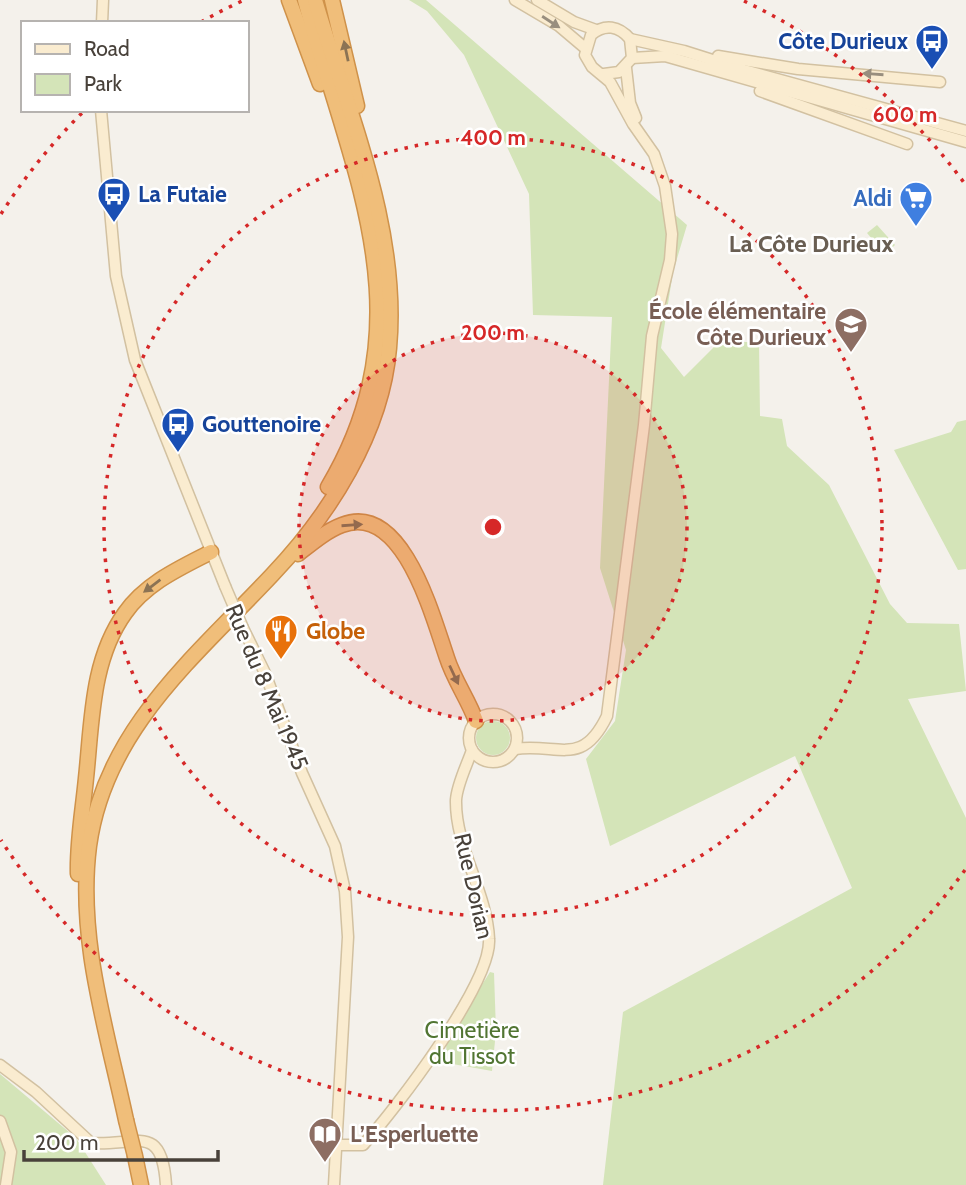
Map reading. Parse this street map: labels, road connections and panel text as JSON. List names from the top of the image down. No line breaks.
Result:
{"streets":{"main road":["Rue du 8 Mai 1945","Rue Dorian"]},"crossings":[["Rue du 8 Mai 1945","Rue Dorian"]],"districts":["La Côte Durieux"],"parks":["Cimetière du Tissot"],"places":{"bus stop":["Côte Durieux","La Futaie","Gouttenoire"],"supermarket":["Aldi"],"school or university":["École élémentaire Côte Durieux"],"restaurant":["Globe"],"library":["L’Esperluette"]},"legend":["Road","Park"],"scale_bar":"200 m","rings":["600 m","400 m","200 m"]}
